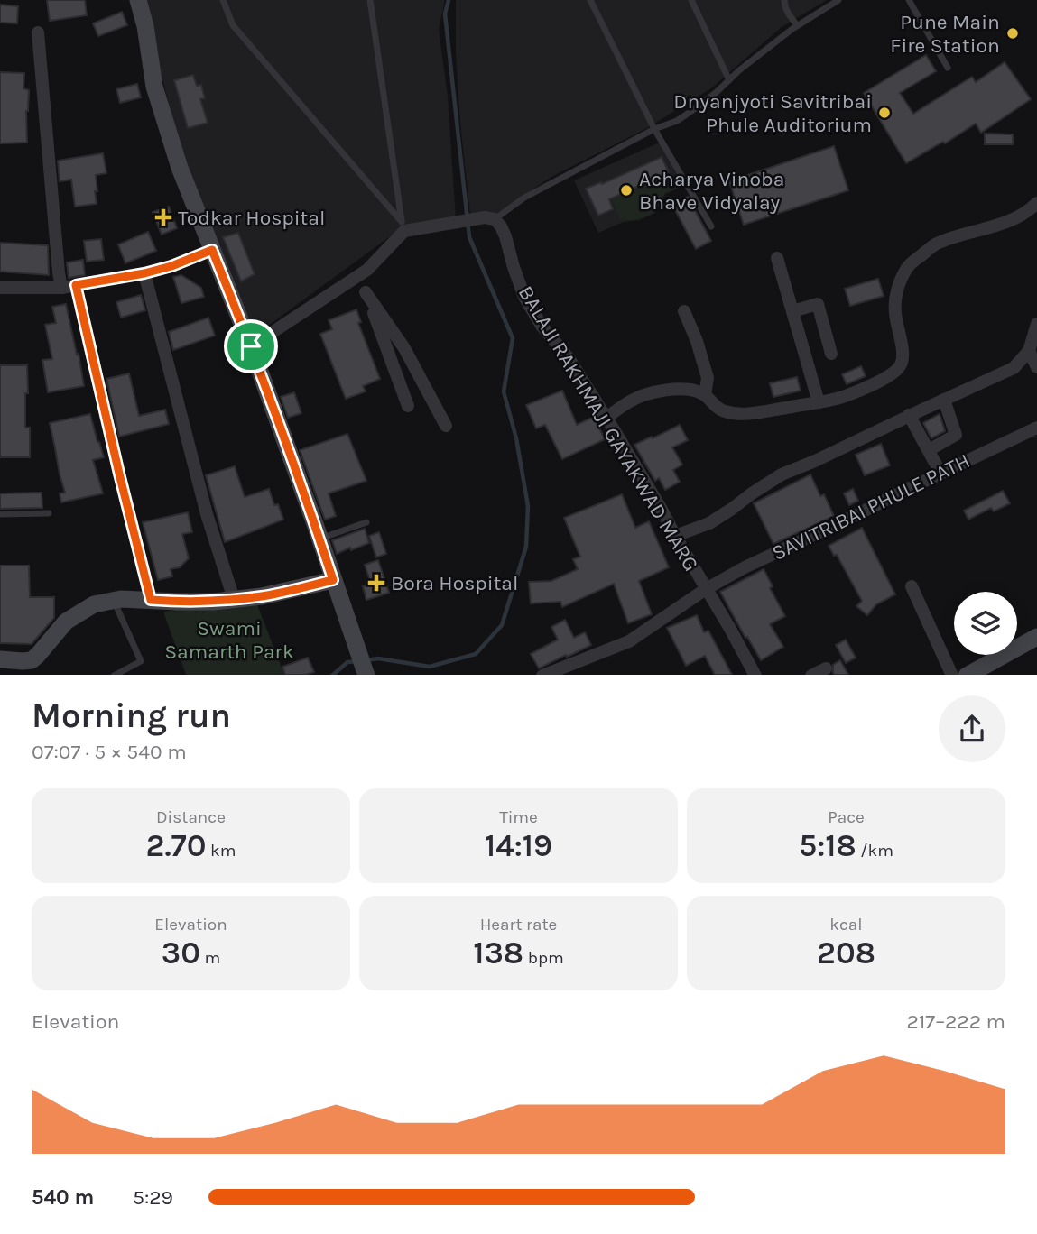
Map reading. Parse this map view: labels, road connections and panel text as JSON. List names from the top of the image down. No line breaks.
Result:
{"streets":{"street":["BALAJI RAKHMAJI GAYAKWAD MARG","SAVITRIBAI PHULE PATH"]},"crossings":[["BALAJI RAKHMAJI GAYAKWAD MARG","SAVITRIBAI PHULE PATH"]],"parks":["Swami Samarth Park"],"places":{"other":["Pune Main Fire Station","Dnyanjyoti Savitribai Phule Auditorium","Acharya Vinoba Bhave Vidyalay"],"health":["Todkar Hospital","Bora Hospital"]},"page":{"heading":["Morning run","07:07 · 5 × 540 m"],"stats":[["Distance","2.70 km"],["Time","14:19"],["Pace","5:18 /km"],["Elevation","30 m"],["Heart rate","138 bpm"],["kcal","208"]],"chart":["Elevation","217–222 m"],"list":[{"name":"540 m","note":"5:29"}]}}
